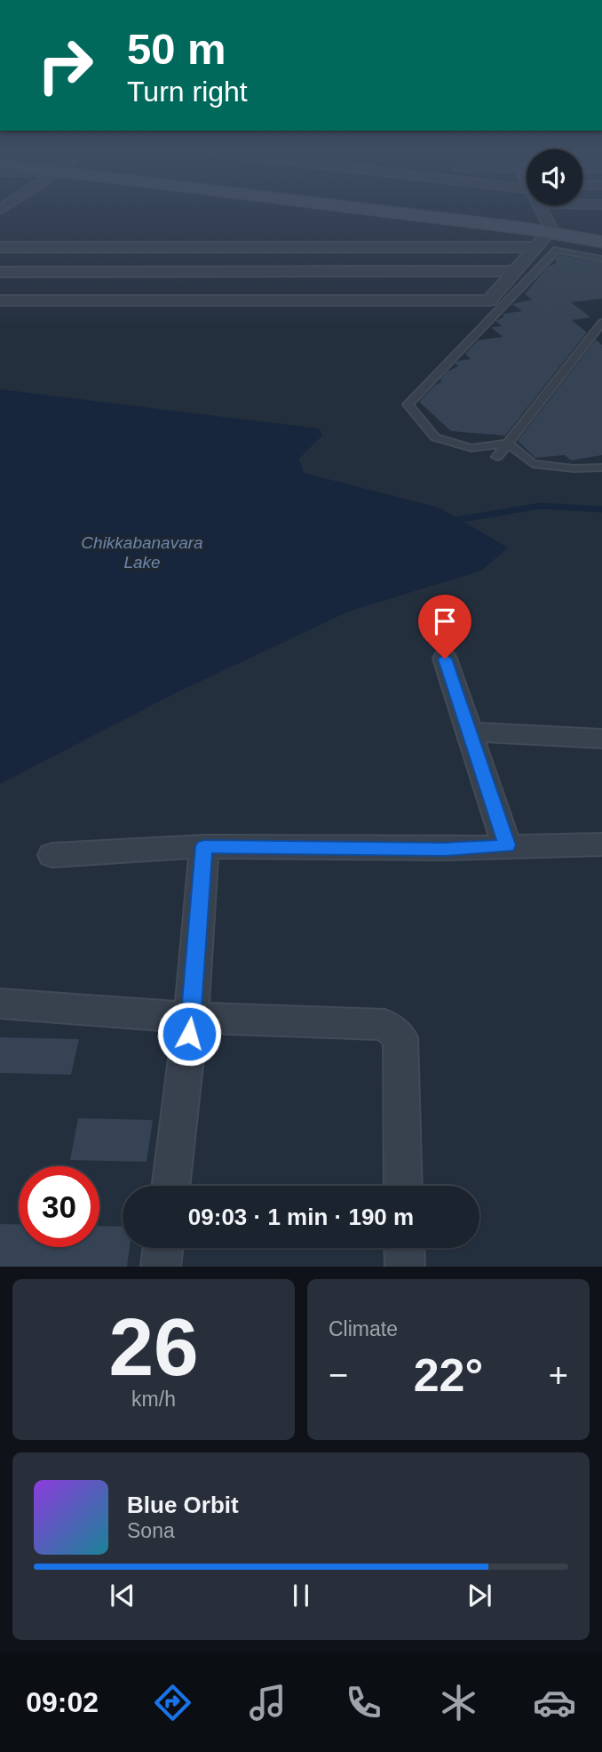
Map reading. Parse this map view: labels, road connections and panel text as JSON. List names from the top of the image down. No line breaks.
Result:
{"water":["Chikkabanavara Lake"],"page":{"turn":["50 m","Turn right"],"limit":"30","trip":"09:03 · 1 min · 190 m","tile":[["26","km/h"],"Climate"],"heat":["−","22°","+"],"song":["Blue Orbit","Sona"],"tabs":"09:02"}}
